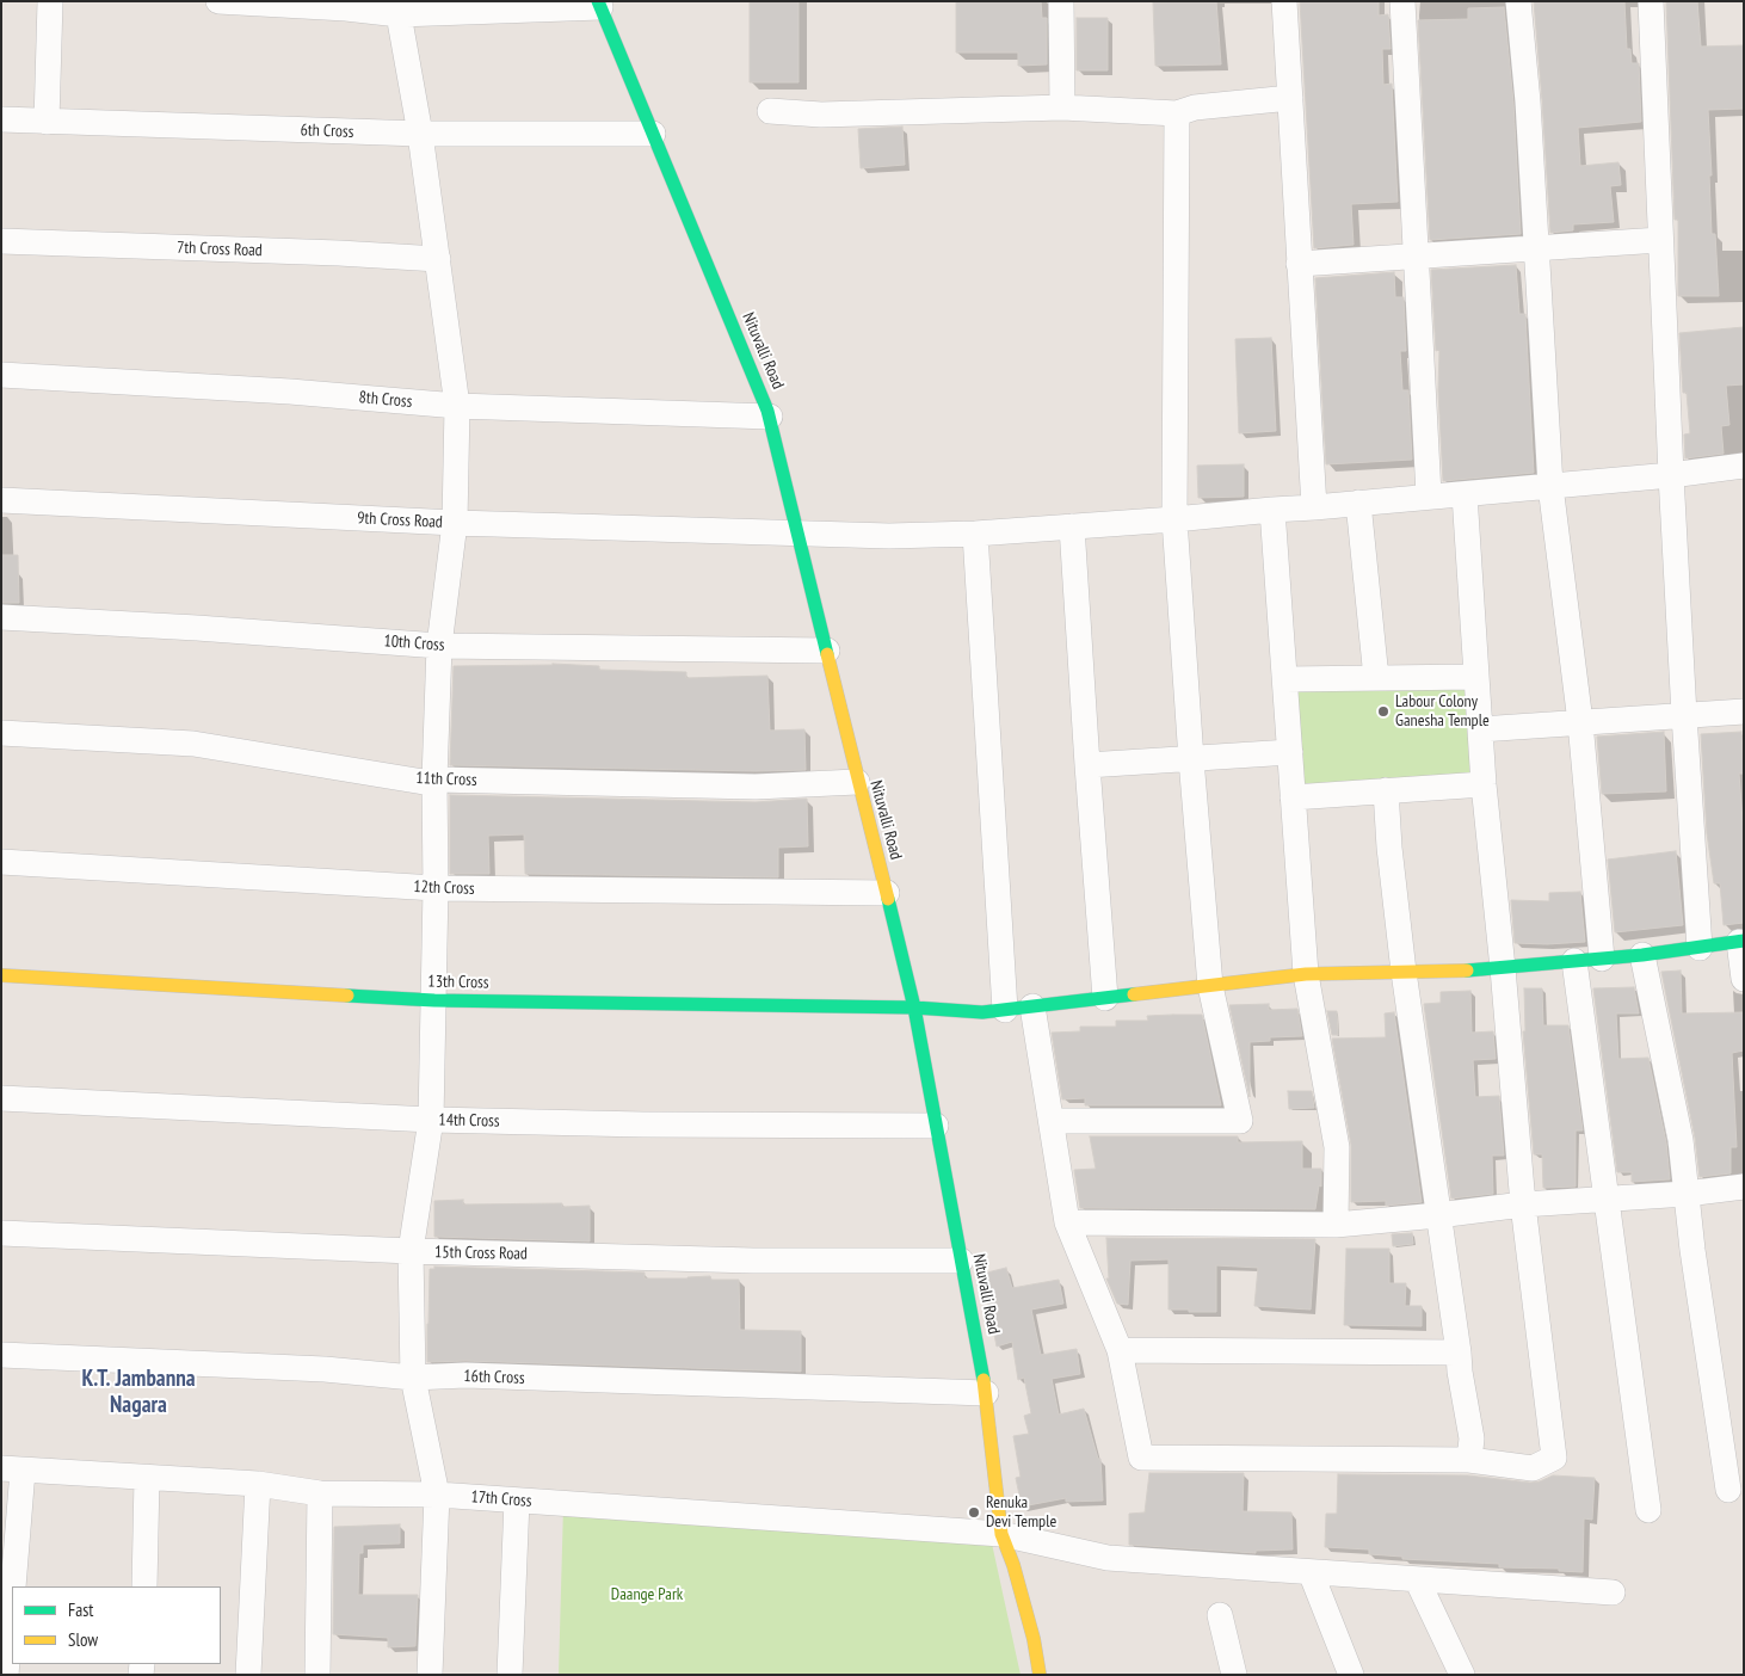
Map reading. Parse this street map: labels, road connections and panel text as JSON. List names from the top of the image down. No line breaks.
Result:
{"streets":{"street":["6th Cross","7th Cross Road","Nituvalli Road","8th Cross","9th Cross Road","10th Cross","11th Cross","12th Cross","13th Cross","14th Cross","15th Cross Road","16th Cross","17th Cross"]},"crossings":[["6th Cross","Nituvalli Road"],["Nituvalli Road","8th Cross"],["Nituvalli Road","9th Cross Road"],["Nituvalli Road","10th Cross"],["Nituvalli Road","11th Cross"],["Nituvalli Road","12th Cross"],["Nituvalli Road","13th Cross"],["Nituvalli Road","14th Cross"],["Nituvalli Road","15th Cross Road"],["Nituvalli Road","16th Cross"],["Nituvalli Road","17th Cross"]],"districts":["K.T. Jambanna Nagara"],"parks":["Daange Park"],"places":["Labour Colony Ganesha Temple","Renuka Devi Temple"],"legend":["Fast","Slow"]}
